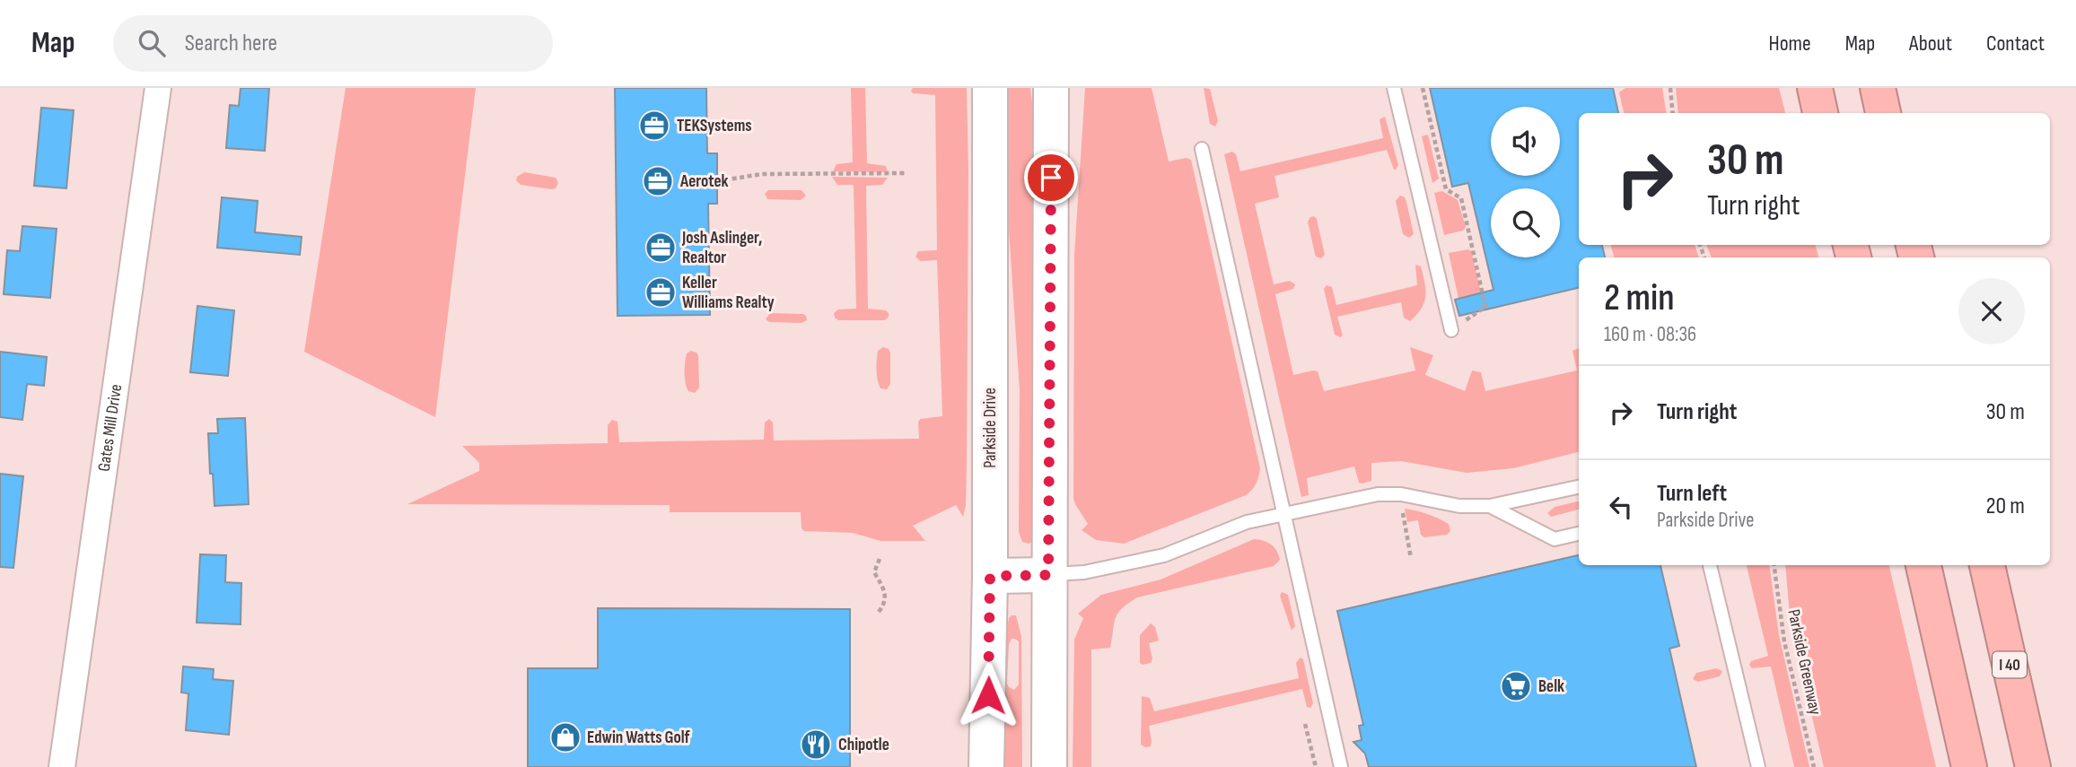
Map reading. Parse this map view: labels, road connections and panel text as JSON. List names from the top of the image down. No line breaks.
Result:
{"streets":{"highway":["I 40"],"street":["Gates Mill Drive","Parkside Drive"],"path":["Parkside Greenway"]},"places":{"office":["TEKSystems","Aerotek","Josh Aslinger, Realtor","Keller Williams Realty"],"supermarket":["Belk"],"shop":["Edwin Watts Golf"],"restaurant":["Chipotle"]},"page":{"header":"Map","search":"Search here","nav":["Home","Map","About","Contact"],"turn":["30 m","Turn right"],"heading":["2 min","160 m · 08:36"],"list":[{"name":"Turn right","value":"30 m"},{"name":"Turn left","note":"Parkside Drive","value":"20 m"}]}}
